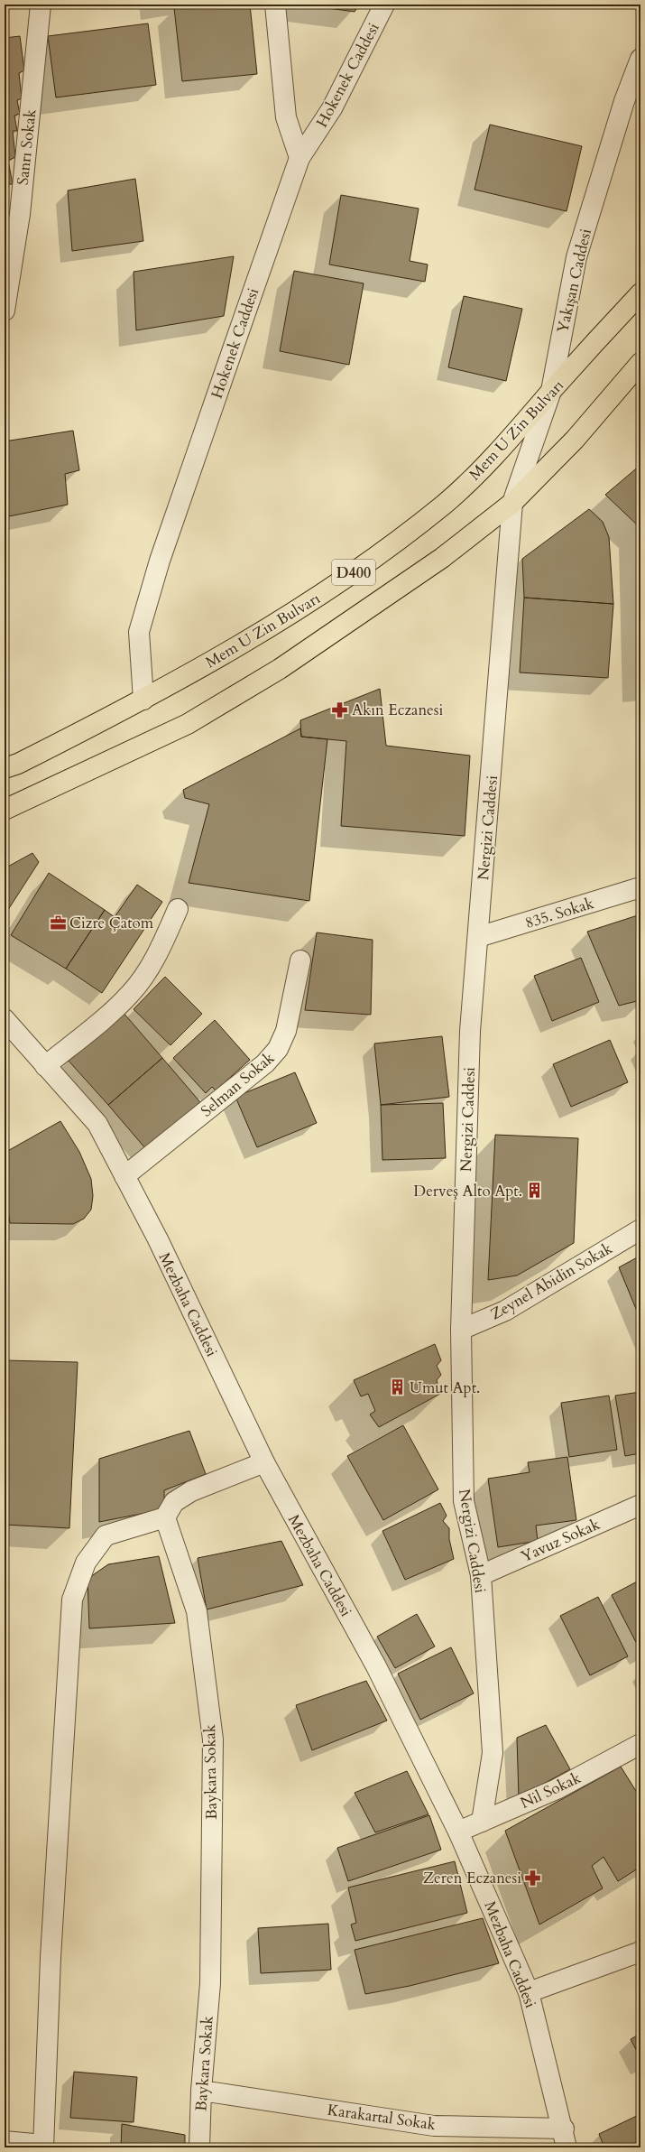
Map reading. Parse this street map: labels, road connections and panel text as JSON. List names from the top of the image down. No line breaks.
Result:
{"streets":{"main road":["Mem U Zin Bulvarı","D400"],"street":["Hokenek Caddesi","Sanrı Sokak","Yakışan Caddesi","Nergizi Caddesi","835. Sokak","Selman Sokak","Zeynel Abidin Sokak","Mezbaha Caddesi","Yavuz Sokak","Baykara Sokak","Nil Sokak","Karakartal Sokak"]},"crossings":[["Hokenek Caddesi","Mem U Zin Bulvarı"],["Yakışan Caddesi","Mem U Zin Bulvarı"],["Yakışan Caddesi","D400"],["Yakışan Caddesi","Nergizi Caddesi"],["D400","Nergizi Caddesi"],["Nergizi Caddesi","835. Sokak"],["Nergizi Caddesi","Zeynel Abidin Sokak"],["Nergizi Caddesi","Yavuz Sokak"],["Nergizi Caddesi","Nil Sokak"],["Selman Sokak","Mezbaha Caddesi"],["Mezbaha Caddesi","Nil Sokak"],["Mezbaha Caddesi","Karakartal Sokak"],["Baykara Sokak","Karakartal Sokak"]],"places":{"pharmacy":["Akın Eczanesi","Zeren Eczanesi"],"office":["Cizre Çatom"],"building":["Derveş Alto Apt.","Umut Apt."]}}
